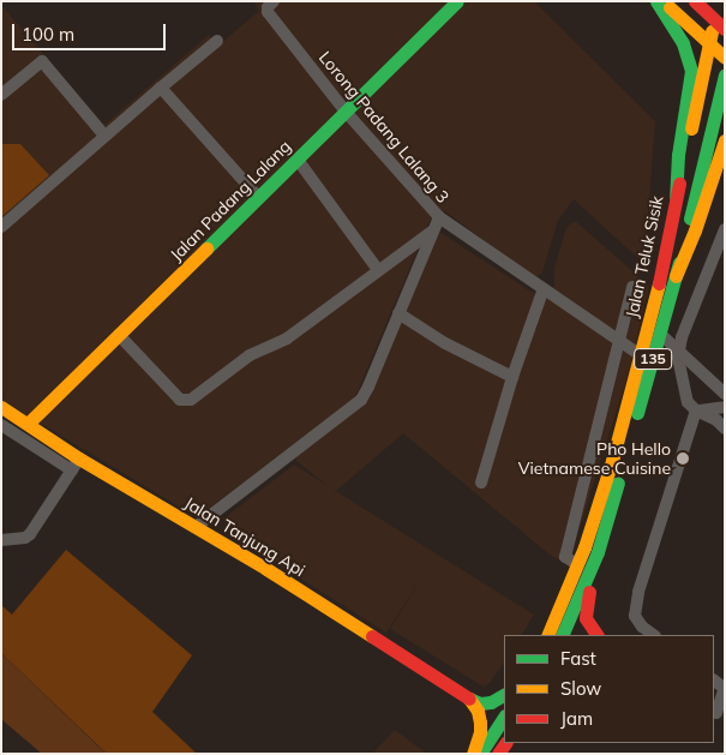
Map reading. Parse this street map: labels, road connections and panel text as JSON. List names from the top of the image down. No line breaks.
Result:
{"streets":{"main road":["Jalan Padang Lalang","Jalan Teluk Sisik","135","Jalan Tanjung Api"],"street":["Lorong Padang Lalang 3"]},"crossings":[["Lorong Padang Lalang 3","Jalan Padang Lalang"],["Lorong Padang Lalang 3","Jalan Teluk Sisik"],["Jalan Padang Lalang","Jalan Tanjung Api"]],"places":["Pho Hello Vietnamese Cuisine"],"legend":["Fast","Slow","Jam"],"scale_bar":"100 m"}
